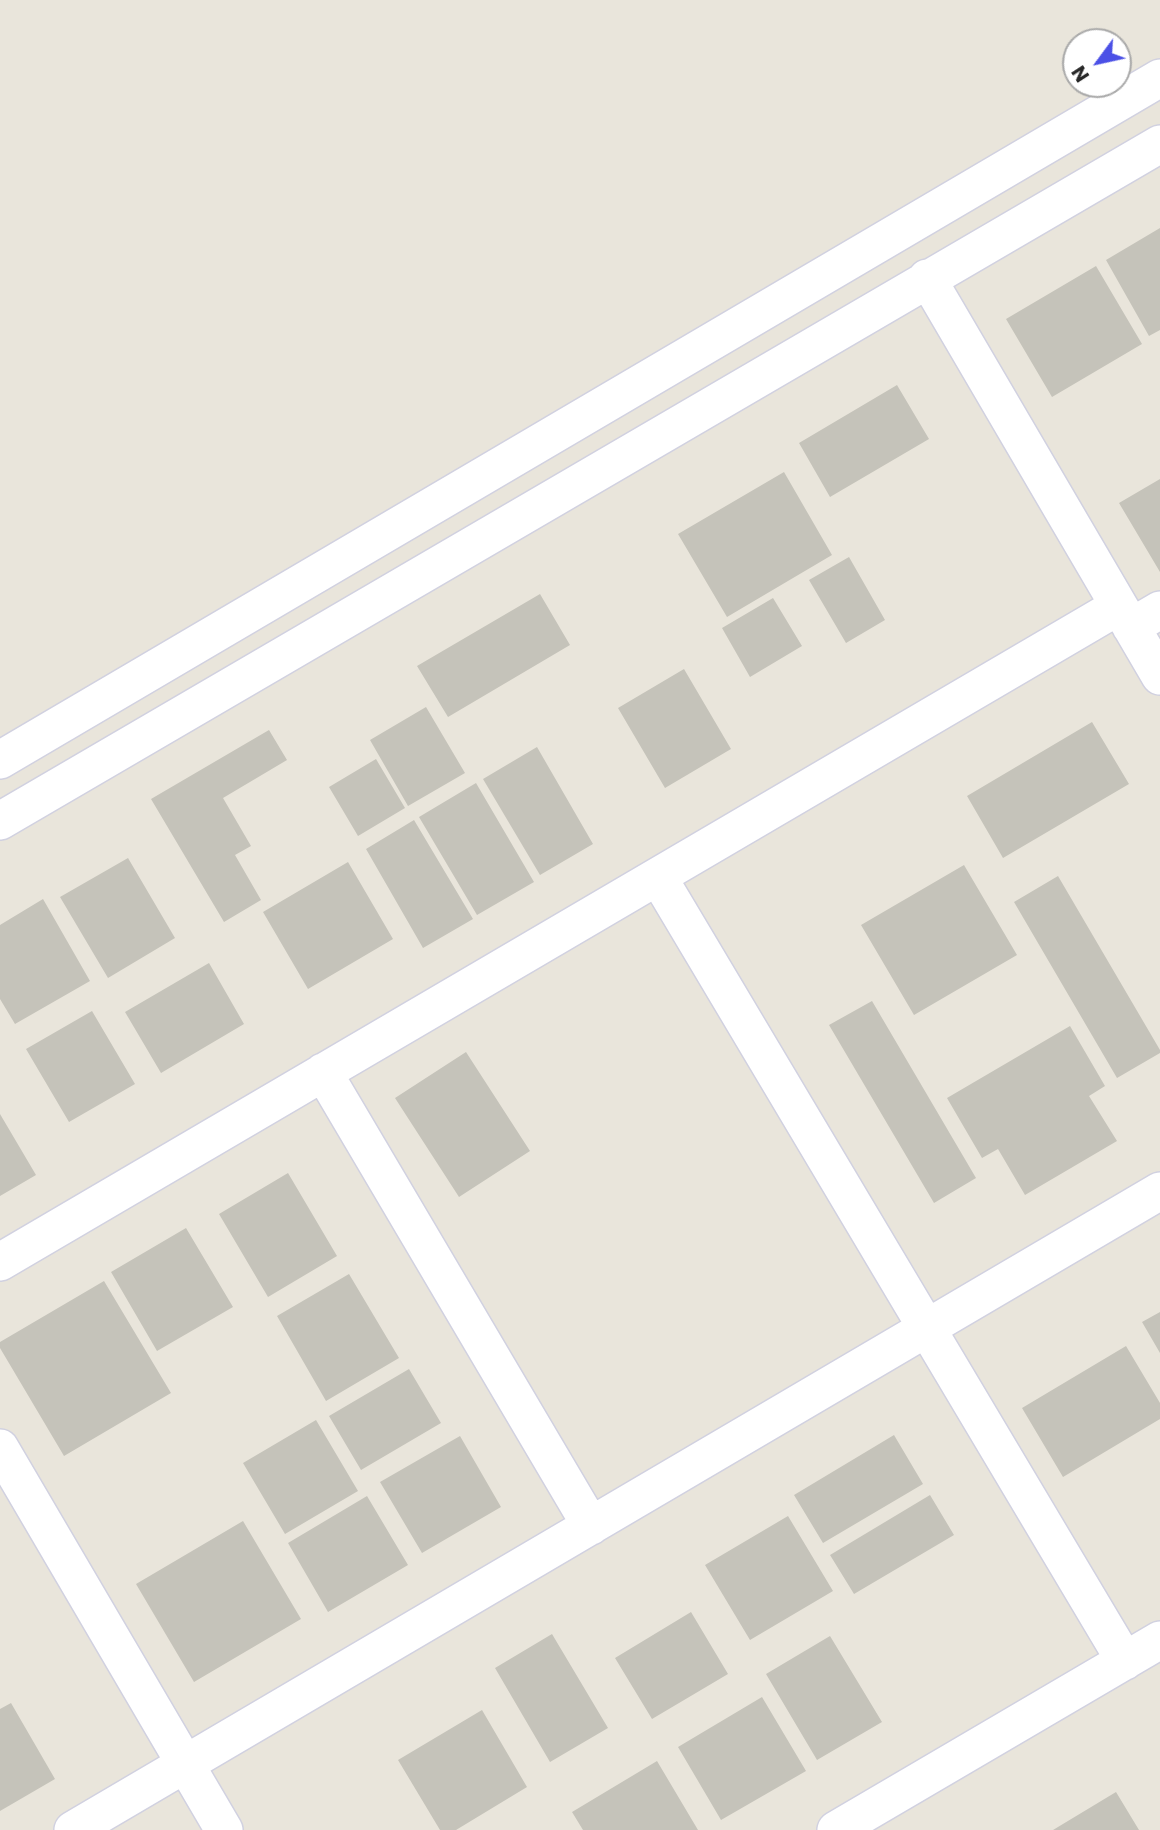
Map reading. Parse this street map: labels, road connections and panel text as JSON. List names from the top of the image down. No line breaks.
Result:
{"north":"bottom left"}
